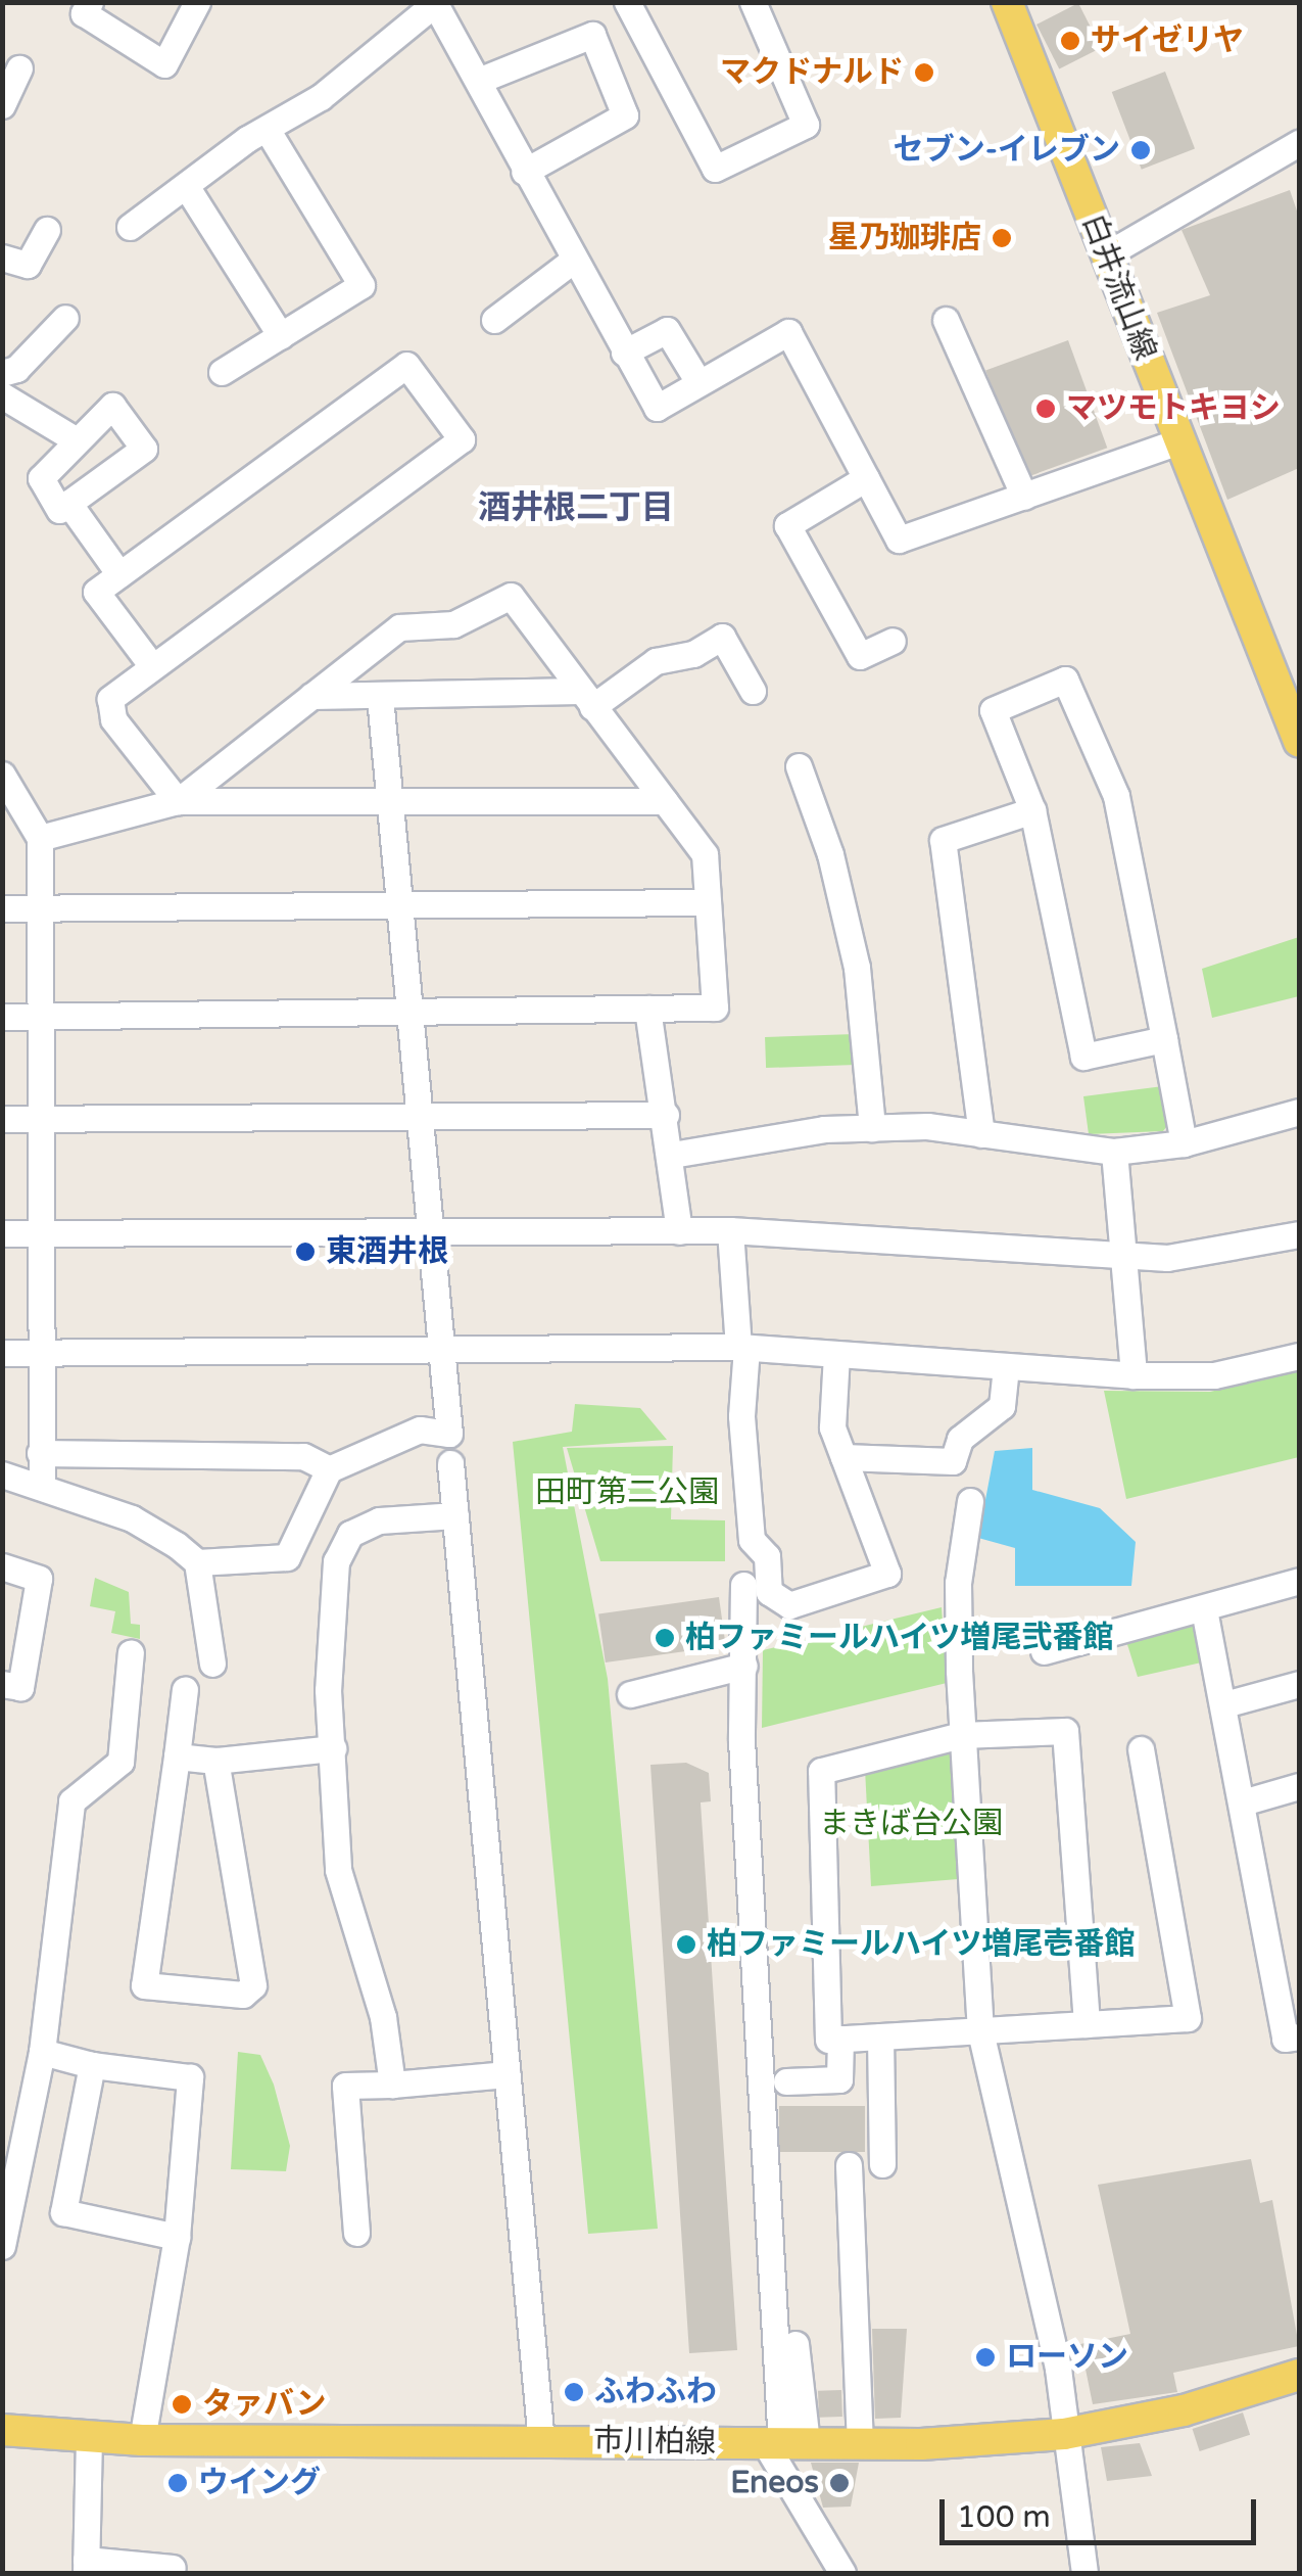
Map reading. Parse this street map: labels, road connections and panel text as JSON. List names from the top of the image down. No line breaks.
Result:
{"streets":{"main road":["白井流山線","市川柏線"]},"districts":["酒井根二丁目"],"parks":["田町第二公園","まきば台公園"],"places":["サイゼリヤ","マクドナルド","セブン-イレブン","星乃珈琲店","マツモトキヨシ","東酒井根","柏ファミールハイツ増尾弐番館","柏ファミールハイツ増尾壱番館","ローソン","ふわふわ","タァバン","ウイング","Eneos"],"scale_bar":"100 m"}
